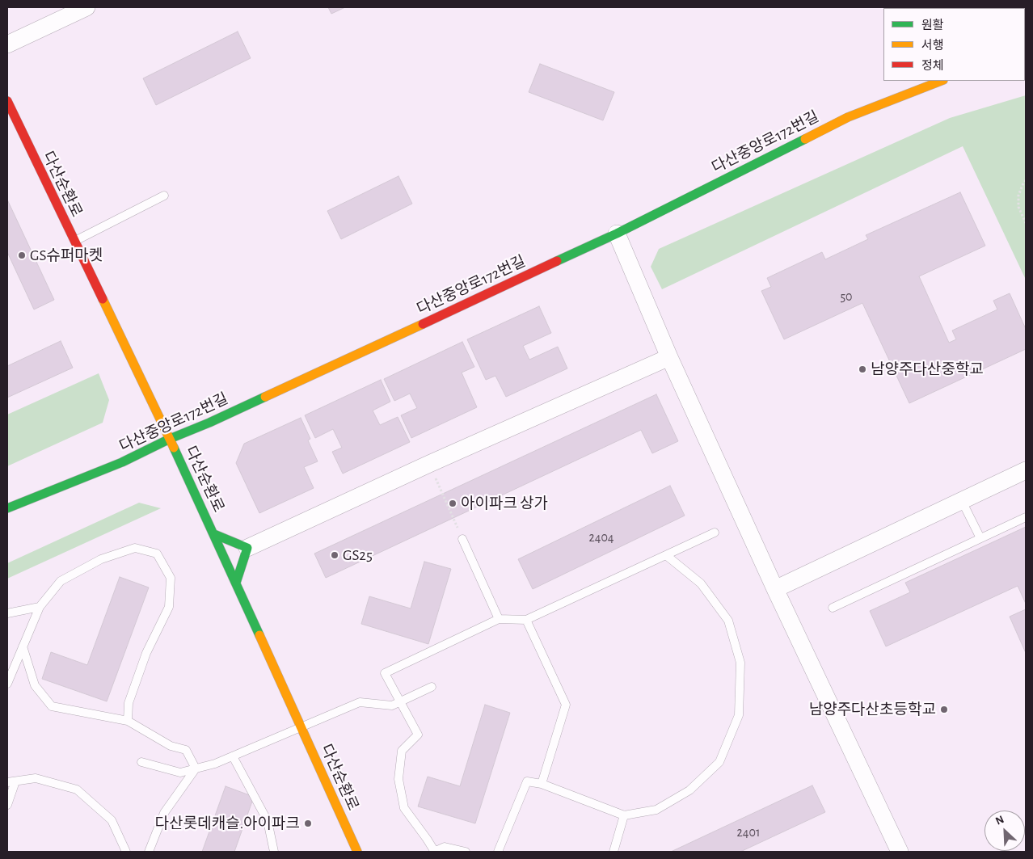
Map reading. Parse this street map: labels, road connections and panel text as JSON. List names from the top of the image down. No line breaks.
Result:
{"streets":{"street":["다산중앙로172번길","다산순환로"]},"crossings":[["다산중앙로172번길","다산순환로"]],"places":["GS슈퍼마켓","남양주다산중학교","아이파크 상가","GS25","남양주다산초등학교","다산롯데캐슬.아이파크"],"house_numbers":["50","2404","2401"],"legend":["원활","서행","정체"],"north":"top left"}
